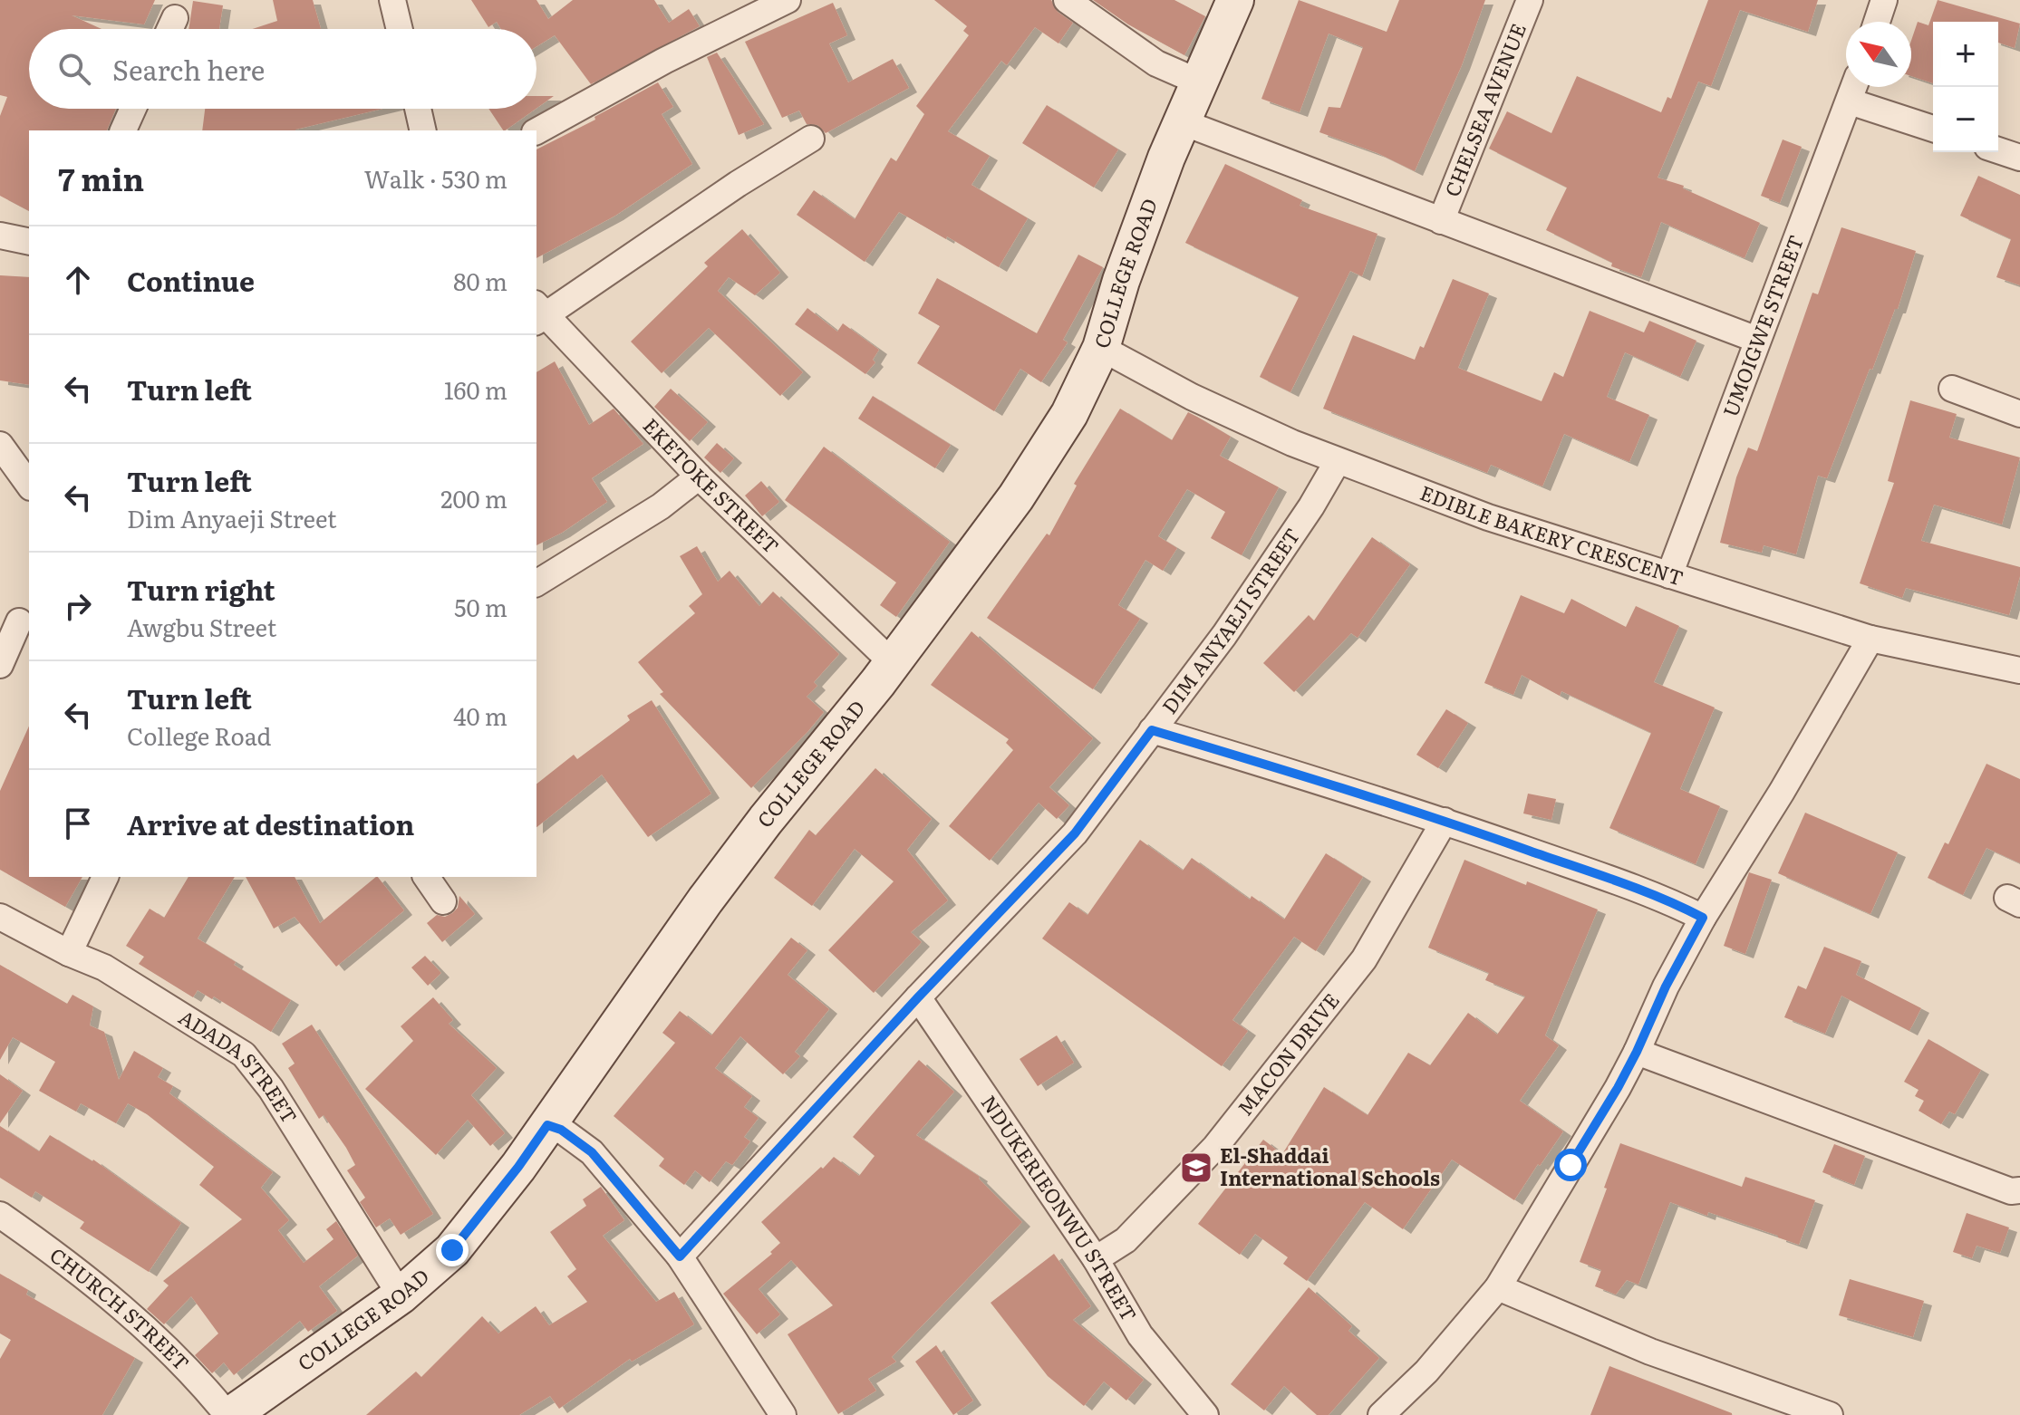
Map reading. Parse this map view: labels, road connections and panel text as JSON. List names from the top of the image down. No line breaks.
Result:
{"streets":{"main road":["COLLEGE ROAD"],"street":["CHELSEA AVENUE","UMOIGWE STREET","EKETOKE STREET","EDIBLE BAKERY CRESCENT","DIM ANYAEJI STREET","MACON DRIVE","ADADA STREET","NDUKERIEONWU STREET","CHURCH STREET"]},"crossings":[["COLLEGE ROAD","EKETOKE STREET"],["COLLEGE ROAD","EDIBLE BAKERY CRESCENT"],["COLLEGE ROAD","ADADA STREET"],["COLLEGE ROAD","CHURCH STREET"],["UMOIGWE STREET","EDIBLE BAKERY CRESCENT"],["EDIBLE BAKERY CRESCENT","DIM ANYAEJI STREET"],["DIM ANYAEJI STREET","NDUKERIEONWU STREET"],["MACON DRIVE","NDUKERIEONWU STREET"]],"places":{"school or university":["El-Shaddai International Schools"]},"north":"top left","page":{"map_buttons":["+","−"],"search":"Search here","heading":["7 min","Walk · 530 m"],"list":[["Continue","80 m"],["Turn left","160 m"],["Turn left","Dim Anyaeji Street","200 m"],["Turn right","Awgbu Street","50 m"],["Turn left","College Road","40 m"],"Arrive at destination"]}}
